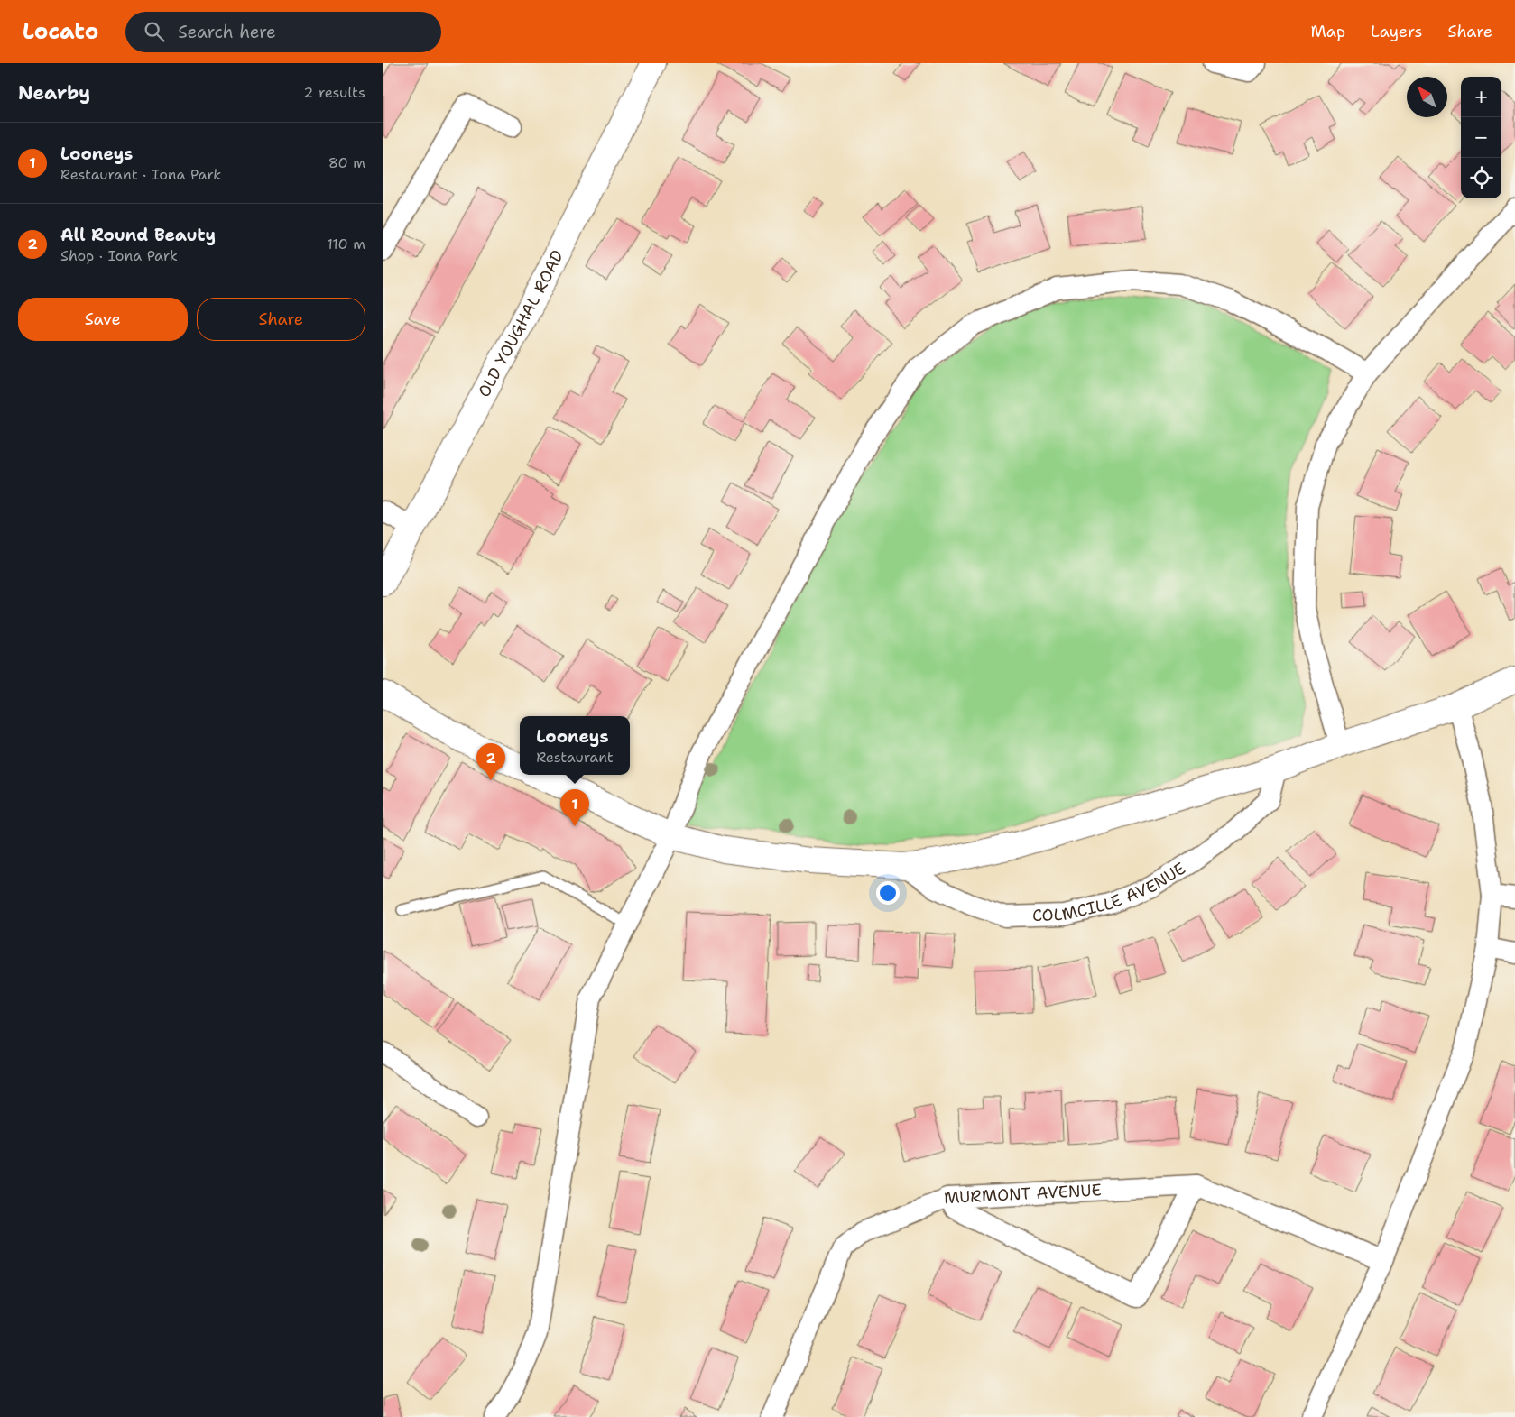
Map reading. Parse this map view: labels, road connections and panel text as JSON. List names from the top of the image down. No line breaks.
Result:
{"streets":{"street":["OLD YOUGHAL ROAD","COLMCILLE AVENUE","MURMONT AVENUE"]},"north":"top left","page":{"header":"Locato","search":"Search here","nav":["Map","Layers","Share"],"heading":["Nearby","2 results"],"map_buttons":["+","−"],"list":[{"mark":"1","name":"Looneys","note":"Restaurant · Iona Park","value":"80 m"},{"mark":"2","name":"All Round Beauty","note":"Shop · Iona Park","value":"110 m"}],"buttons":["Save","Share"],"popup":["Looneys","Restaurant"],"pins":["2","1"]}}
